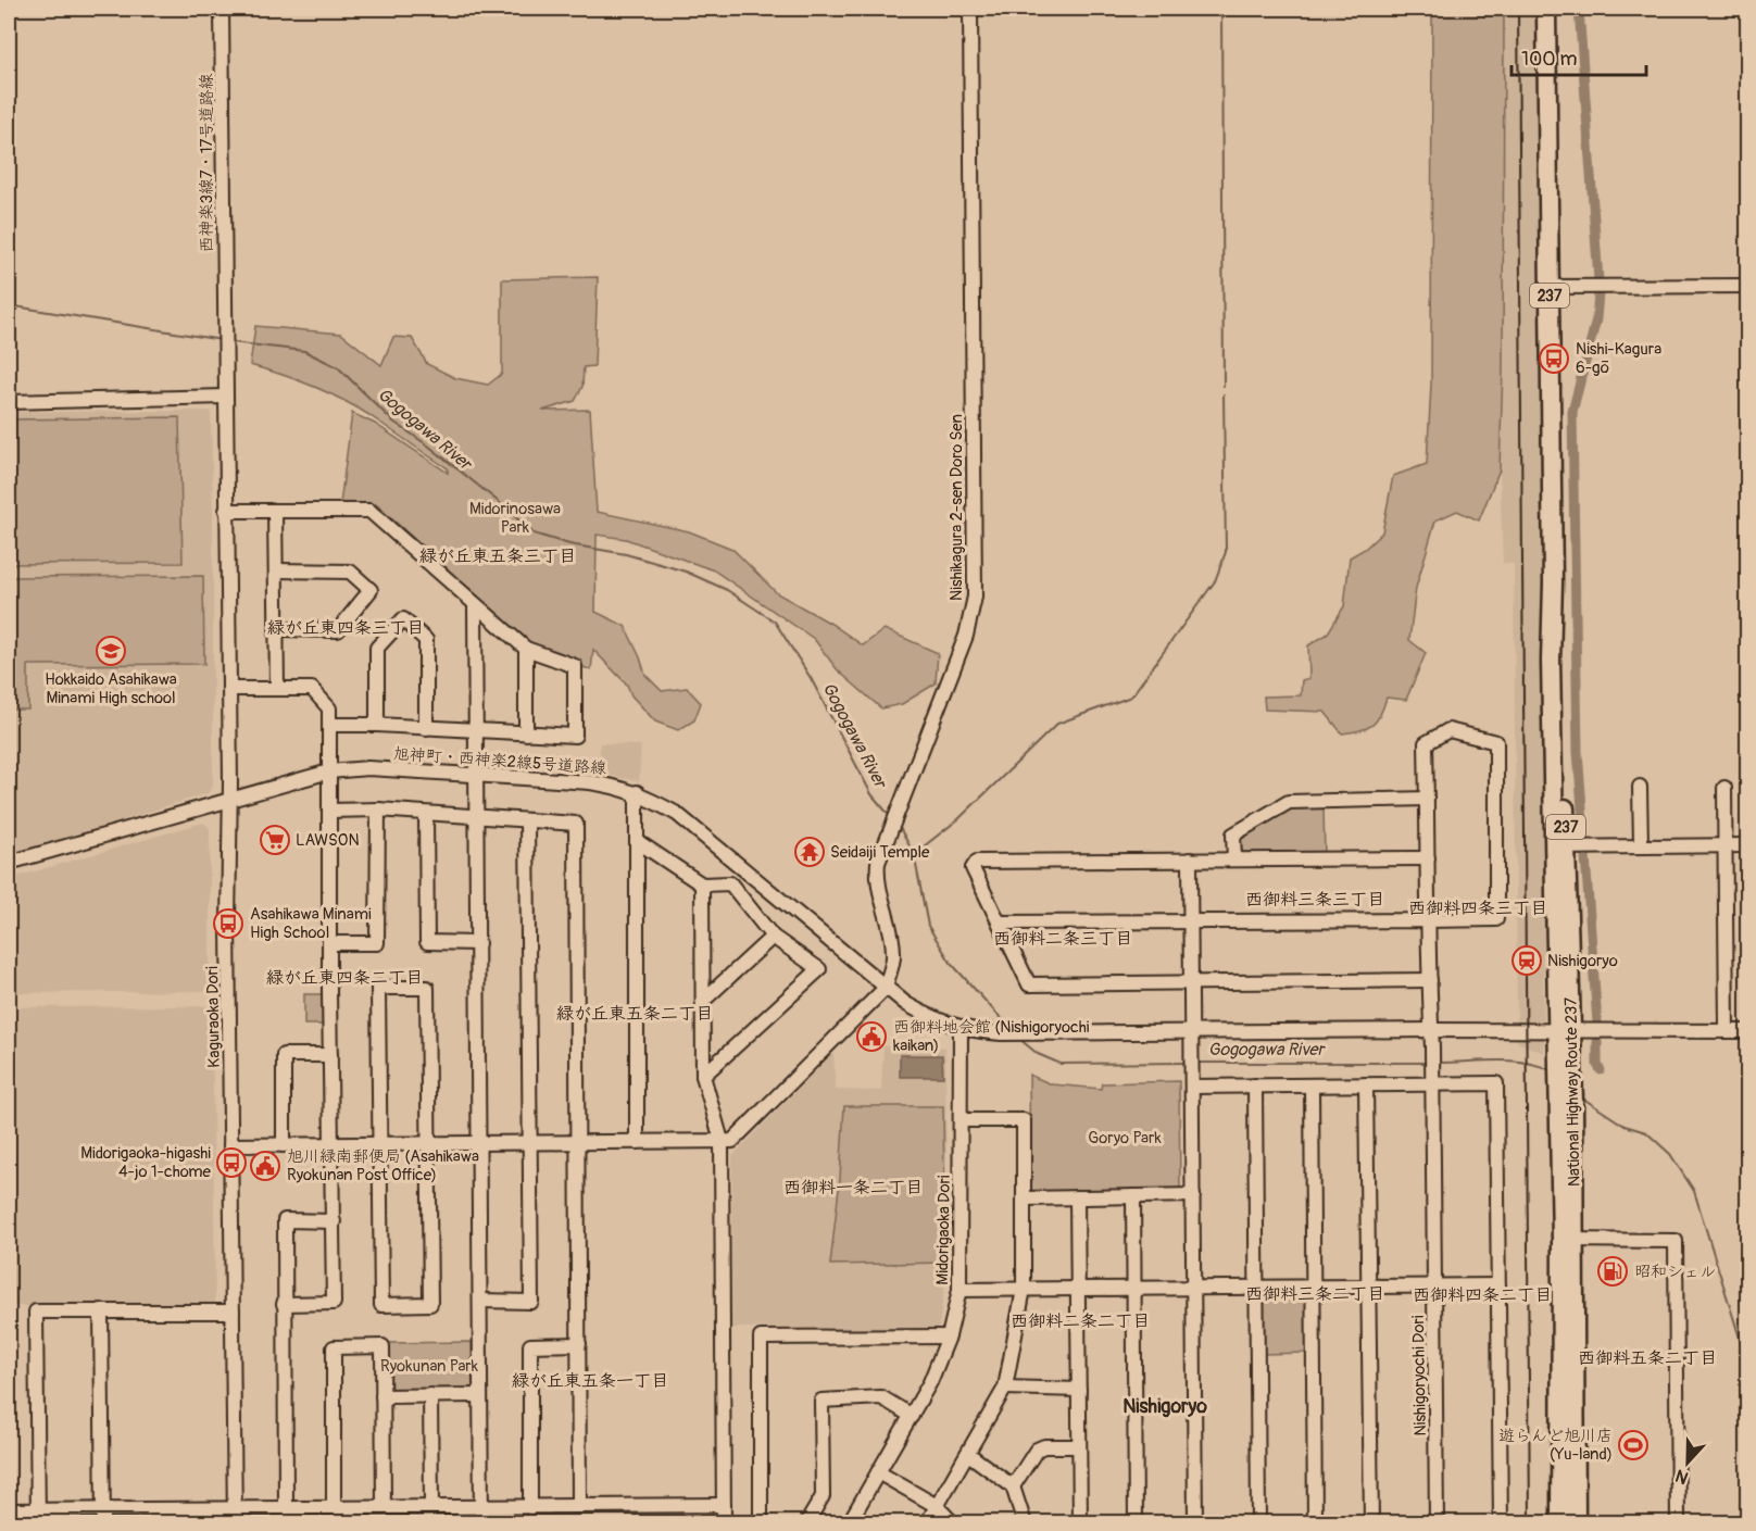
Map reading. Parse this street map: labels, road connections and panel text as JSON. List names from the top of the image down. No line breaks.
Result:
{"streets":{"highway":["237","National Highway Route 237"],"street":["西神楽3線7・17号道路線","Nishikagura 2-sen Doro Sen","旭神町・西神楽2線5号道路線","Kaguraoka Dori","Midorigaoka Dori","Nishigoryochi Dori"]},"crossings":[["Nishikagura 2-sen Doro Sen","旭神町・西神楽2線5号道路線"],["旭神町・西神楽2線5号道路線","Kaguraoka Dori"],["旭神町・西神楽2線5号道路線","Midorigaoka Dori"]],"districts":["緑が丘東五条三丁目","緑が丘東四条三丁目","西御料三条三丁目","西御料四条三丁目","西御料二条三丁目","緑が丘東四条二丁目","緑が丘東五条二丁目","西御料一条二丁目","西御料三条二丁目","西御料四条二丁目","西御料二条二丁目","西御料五条二丁目","緑が丘東五条一丁目","Nishigoryo"],"water":["Gogogawa River"],"parks":["Midorinosawa Park","Goryo Park","Ryokunan Park"],"places":{"bus stop":["Nishi-Kagura 6-gō","Asahikawa Minami High School","Midorigaoka-higashi 4-jo 1-chome"],"school or university":["Hokkaido Asahikawa Minami High school"],"supermarket":["LAWSON"],"temple":["Seidaiji Temple"],"station":["Nishigoryo"],"public building":["西御料地会館 (Nishigoryochi kaikan)","旭川緑南郵便局 (Asahikawa Ryokunan Post Office)"],"fuel station":["昭和シェル"],"sports":["遊らんど旭川店 (Yu-land)"]},"scale_bar":"100 m","north":"bottom"}
